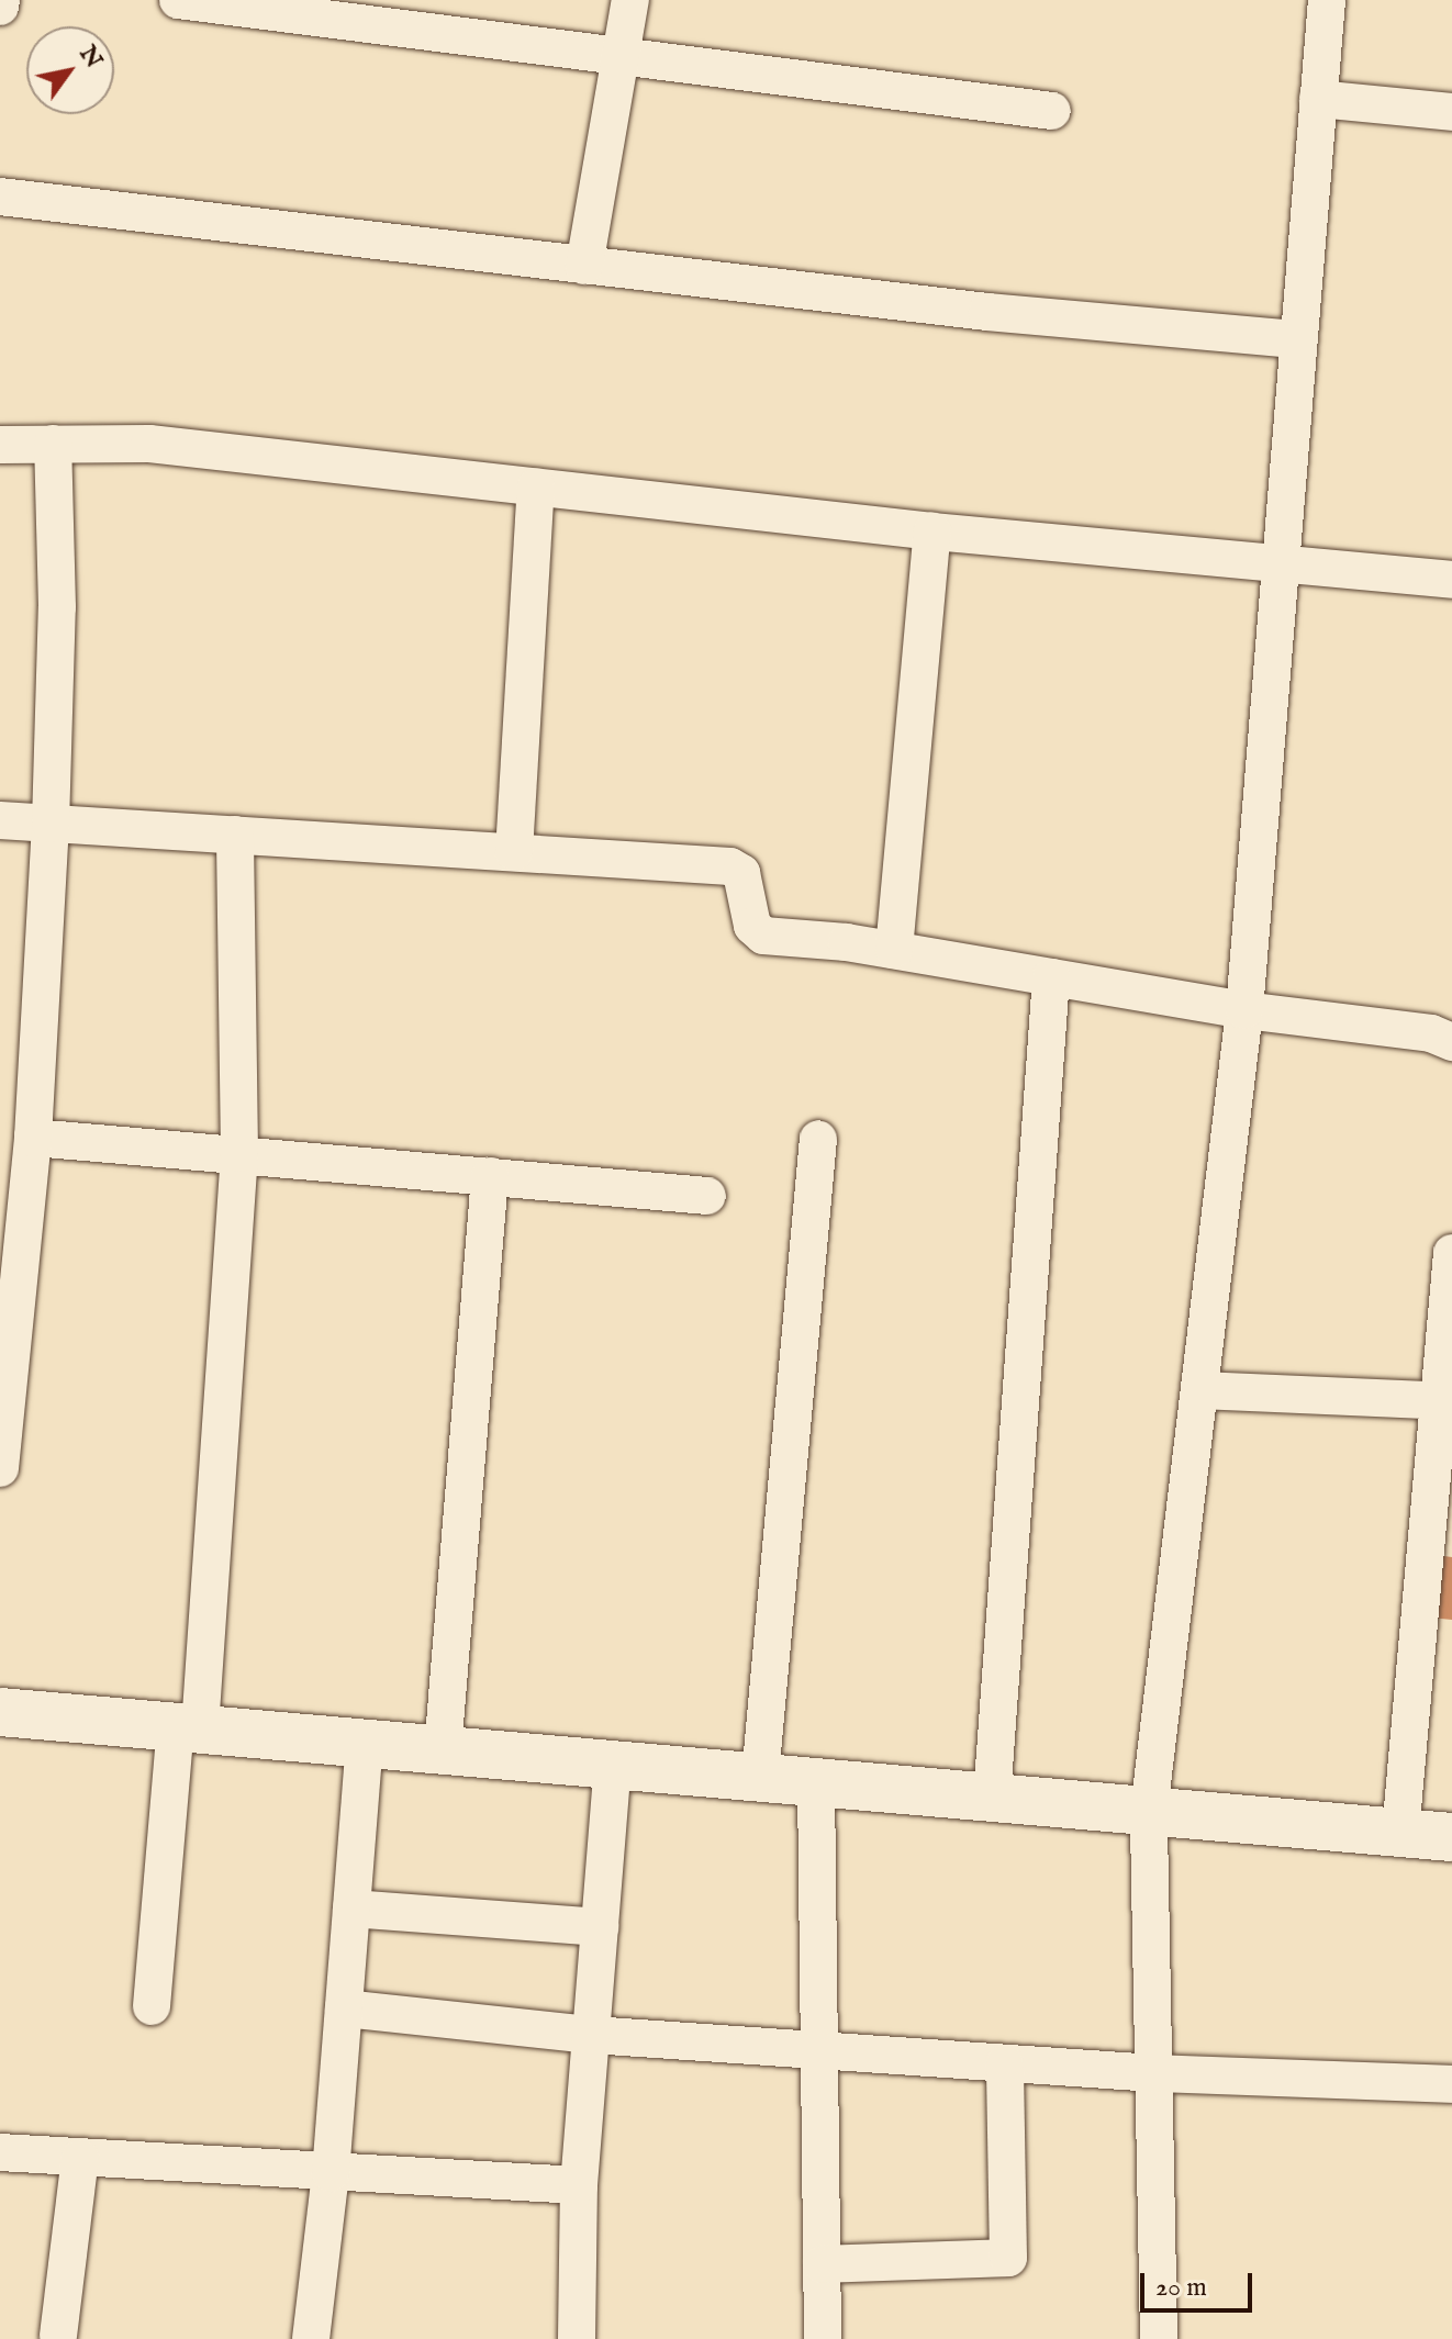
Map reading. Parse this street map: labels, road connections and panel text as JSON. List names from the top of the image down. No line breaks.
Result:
{"scale_bar":"20 m","north":"top right"}
